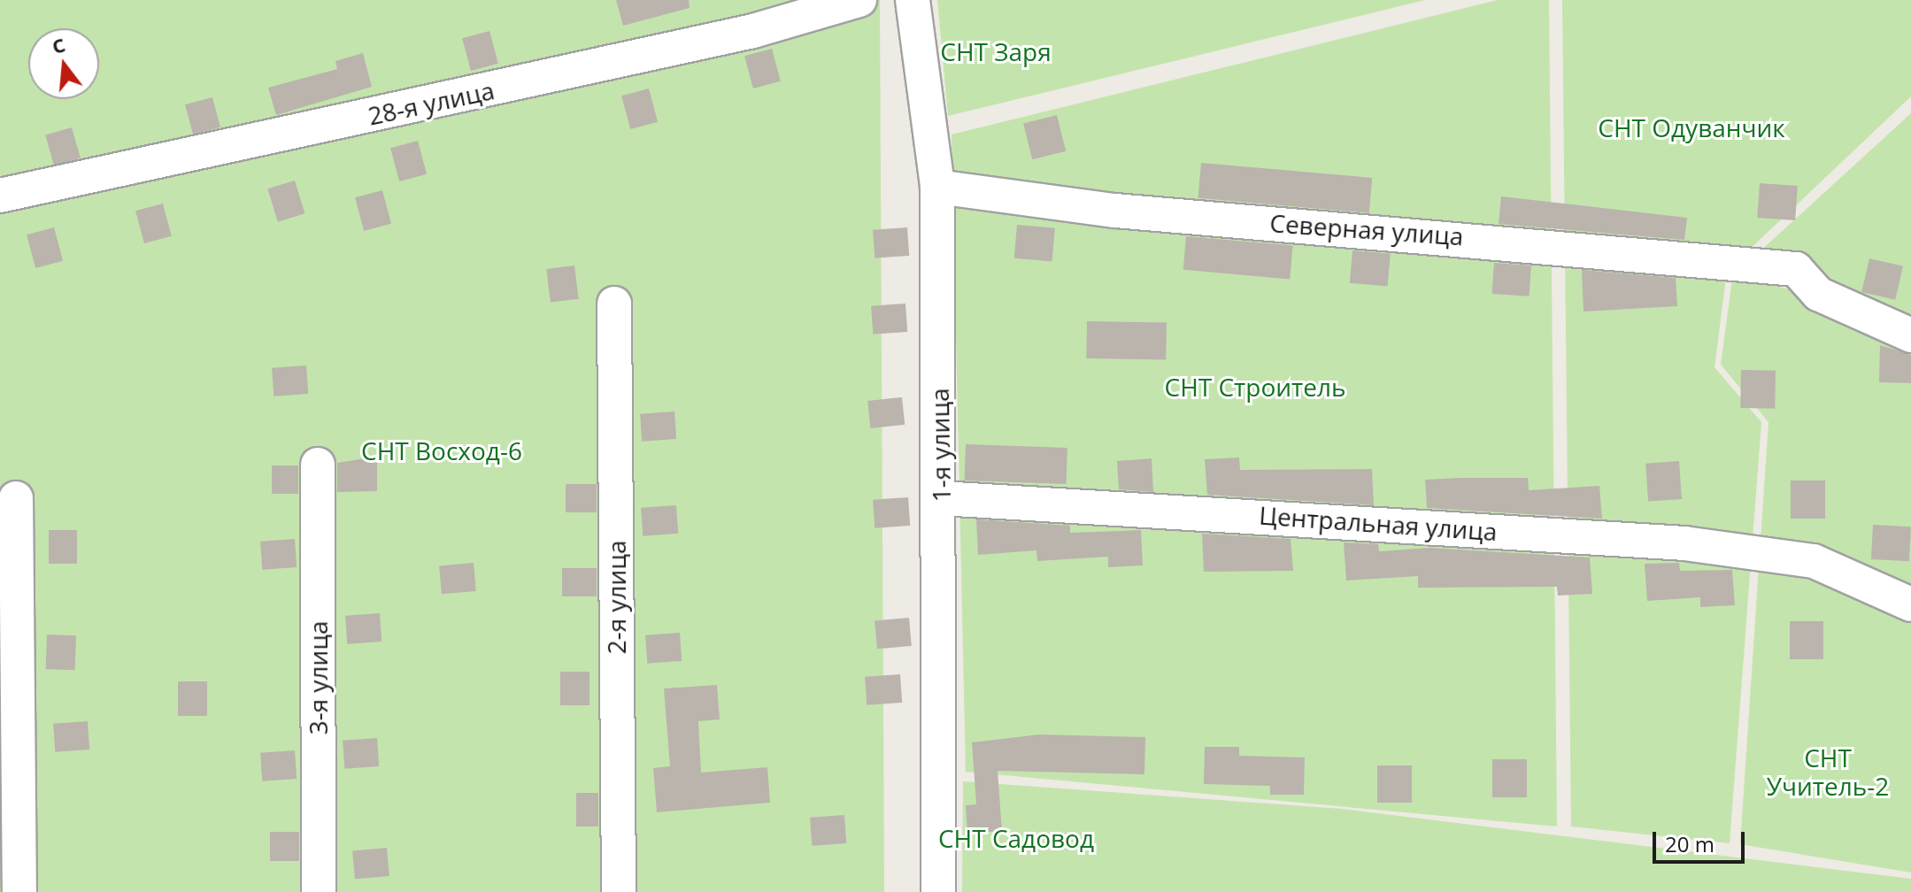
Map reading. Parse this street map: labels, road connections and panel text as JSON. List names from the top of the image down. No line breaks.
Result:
{"streets":{"street":["28-я улица","Северная улица","1-я улица","Центральная улица","2-я улица","3-я улица"]},"crossings":[["Северная улица","1-я улица"],["1-я улица","Центральная улица"]],"parks":["СНТ Заря","СНТ Одуванчик","СНТ Строитель","СНТ Восход-6","СНТ Учитель-2","СНТ Садовод"],"scale_bar":"20 m","north":"top"}
